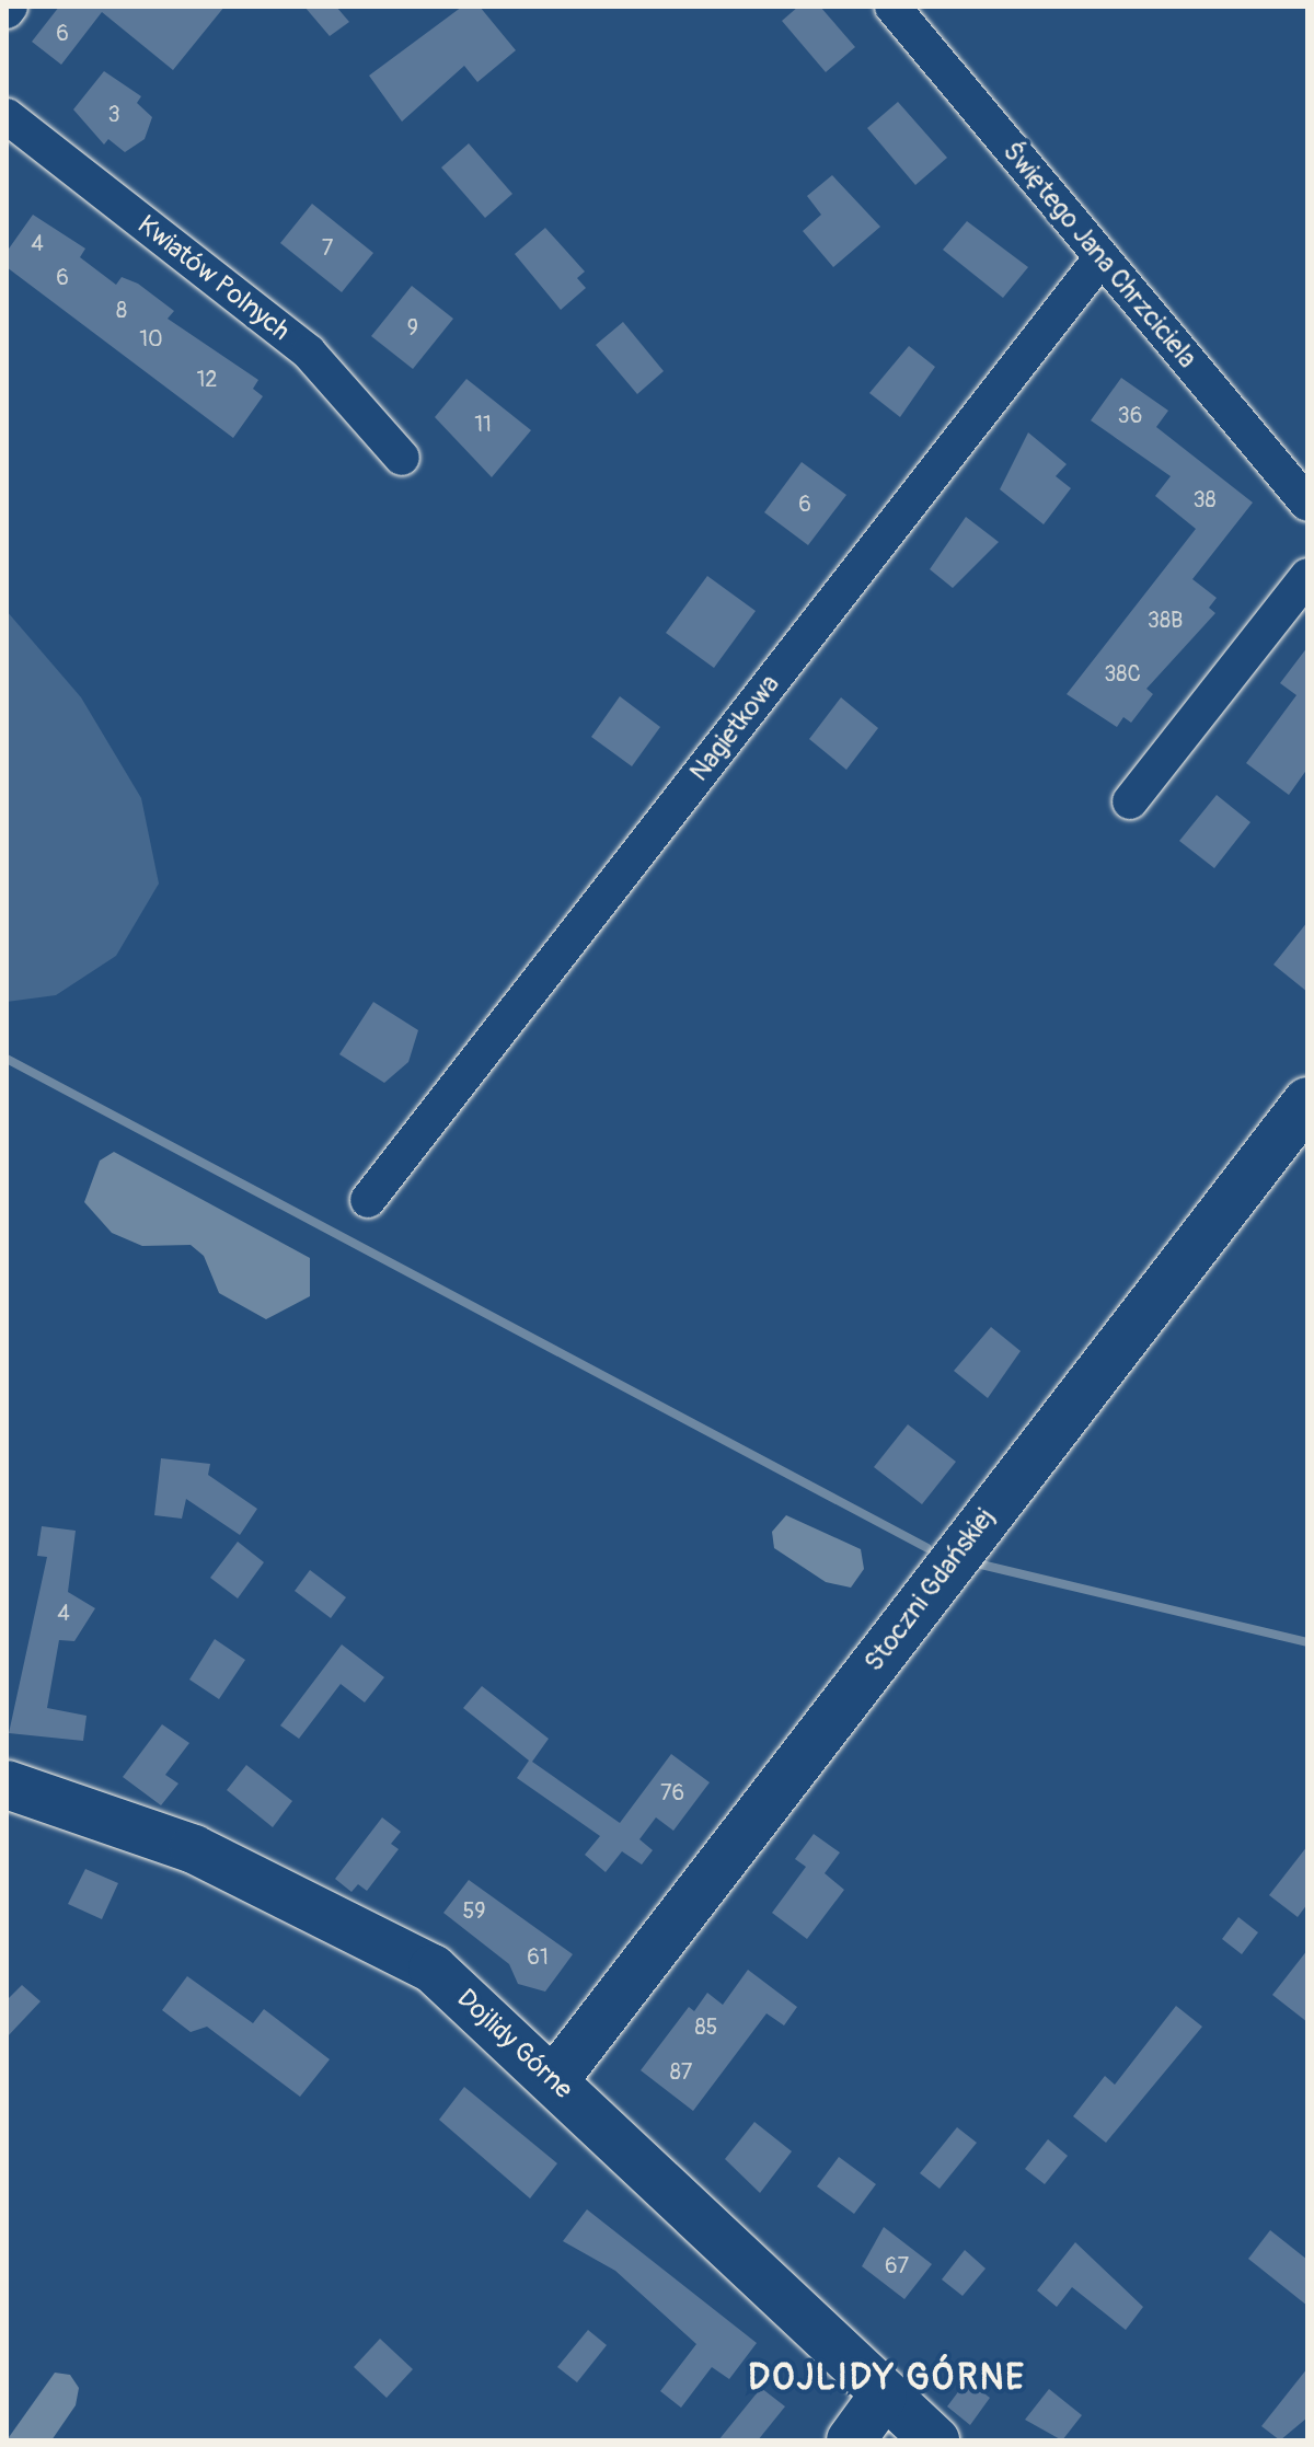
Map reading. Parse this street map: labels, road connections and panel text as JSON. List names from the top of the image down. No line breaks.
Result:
{"streets":{"street":["Świętego Jana Chrzciciela","Kwiatów Polnych","Nagietkowa","Stoczni Gdańskiej","Dojlidy Górne"]},"crossings":[["Świętego Jana Chrzciciela","Nagietkowa"],["Stoczni Gdańskiej","Dojlidy Górne"]],"districts":["DOJLIDY GÓRNE"],"house_numbers":["6","3","4","7","6","8","9","10","12","36","11","38","6","38B","38C","4","76","59","61","85","87","67"]}
